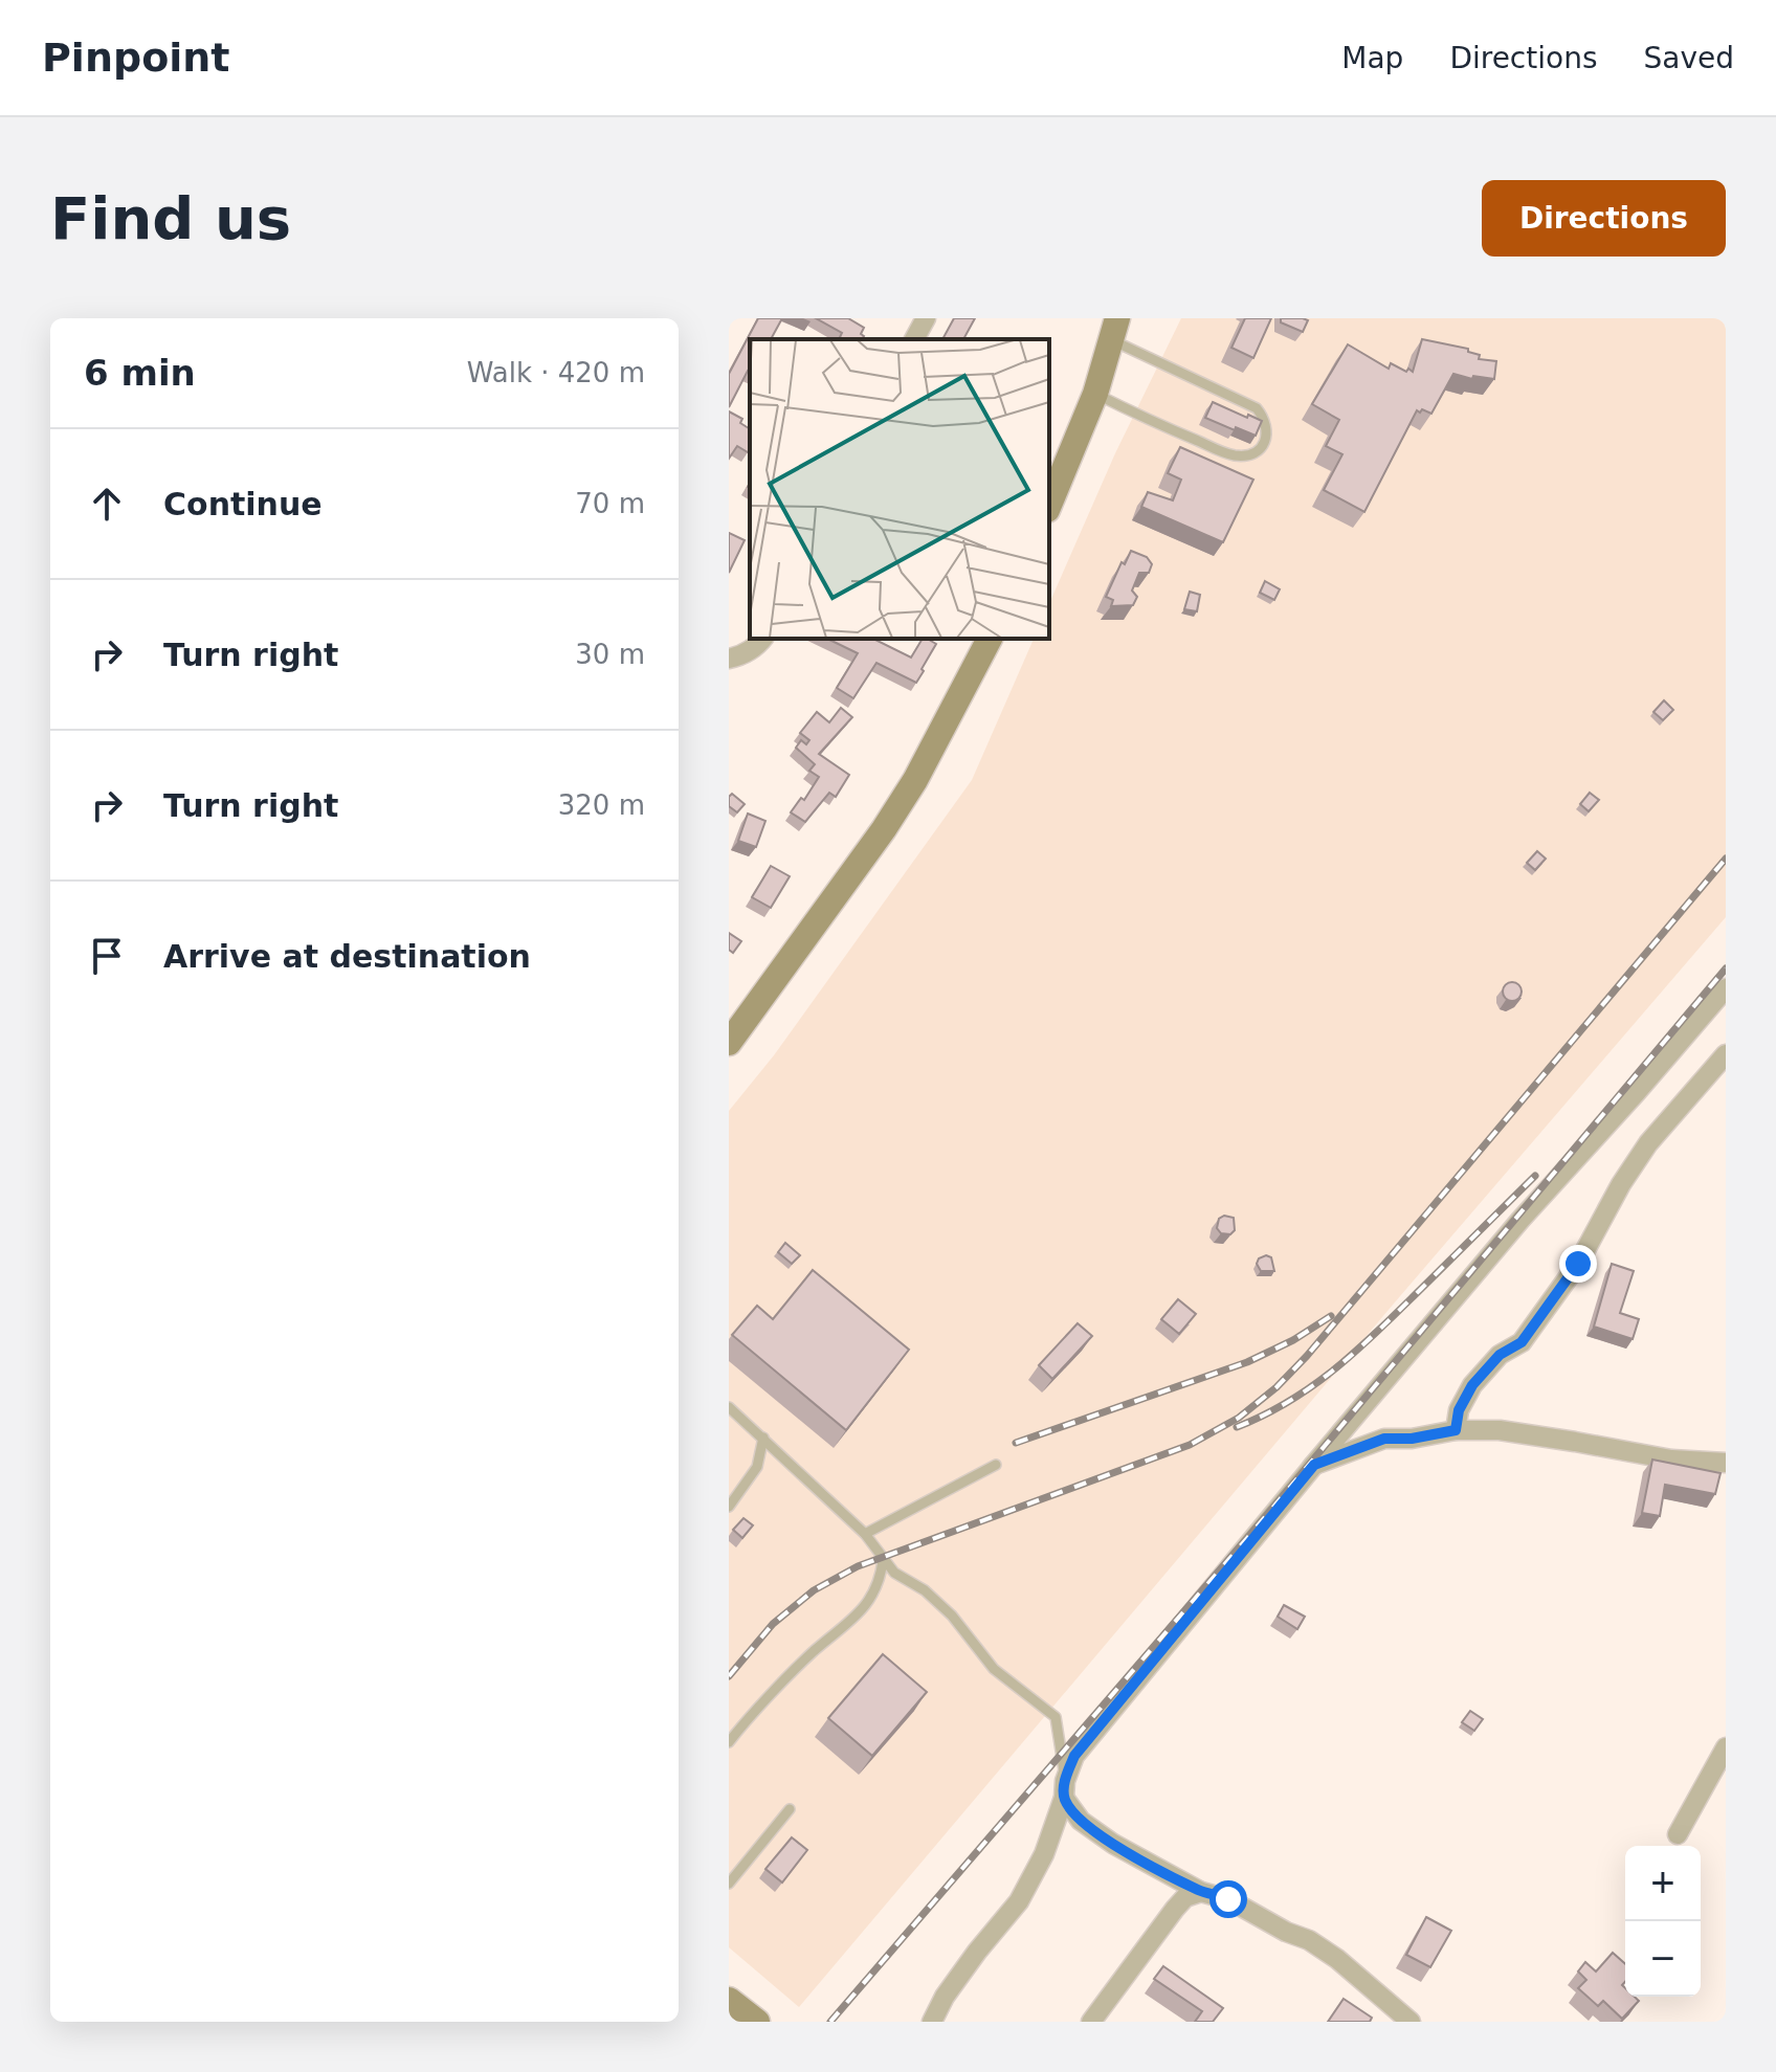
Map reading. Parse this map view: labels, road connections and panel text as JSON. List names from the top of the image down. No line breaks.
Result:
{"page":{"header":"Pinpoint","nav":["Map","Directions","Saved"],"buttons":"Directions","title":"Find us","heading":["6 min","Walk · 420 m"],"list":[["Continue","70 m"],["Turn right","30 m"],["Turn right","320 m"],"Arrive at destination"],"map_buttons":["+","−"]}}
